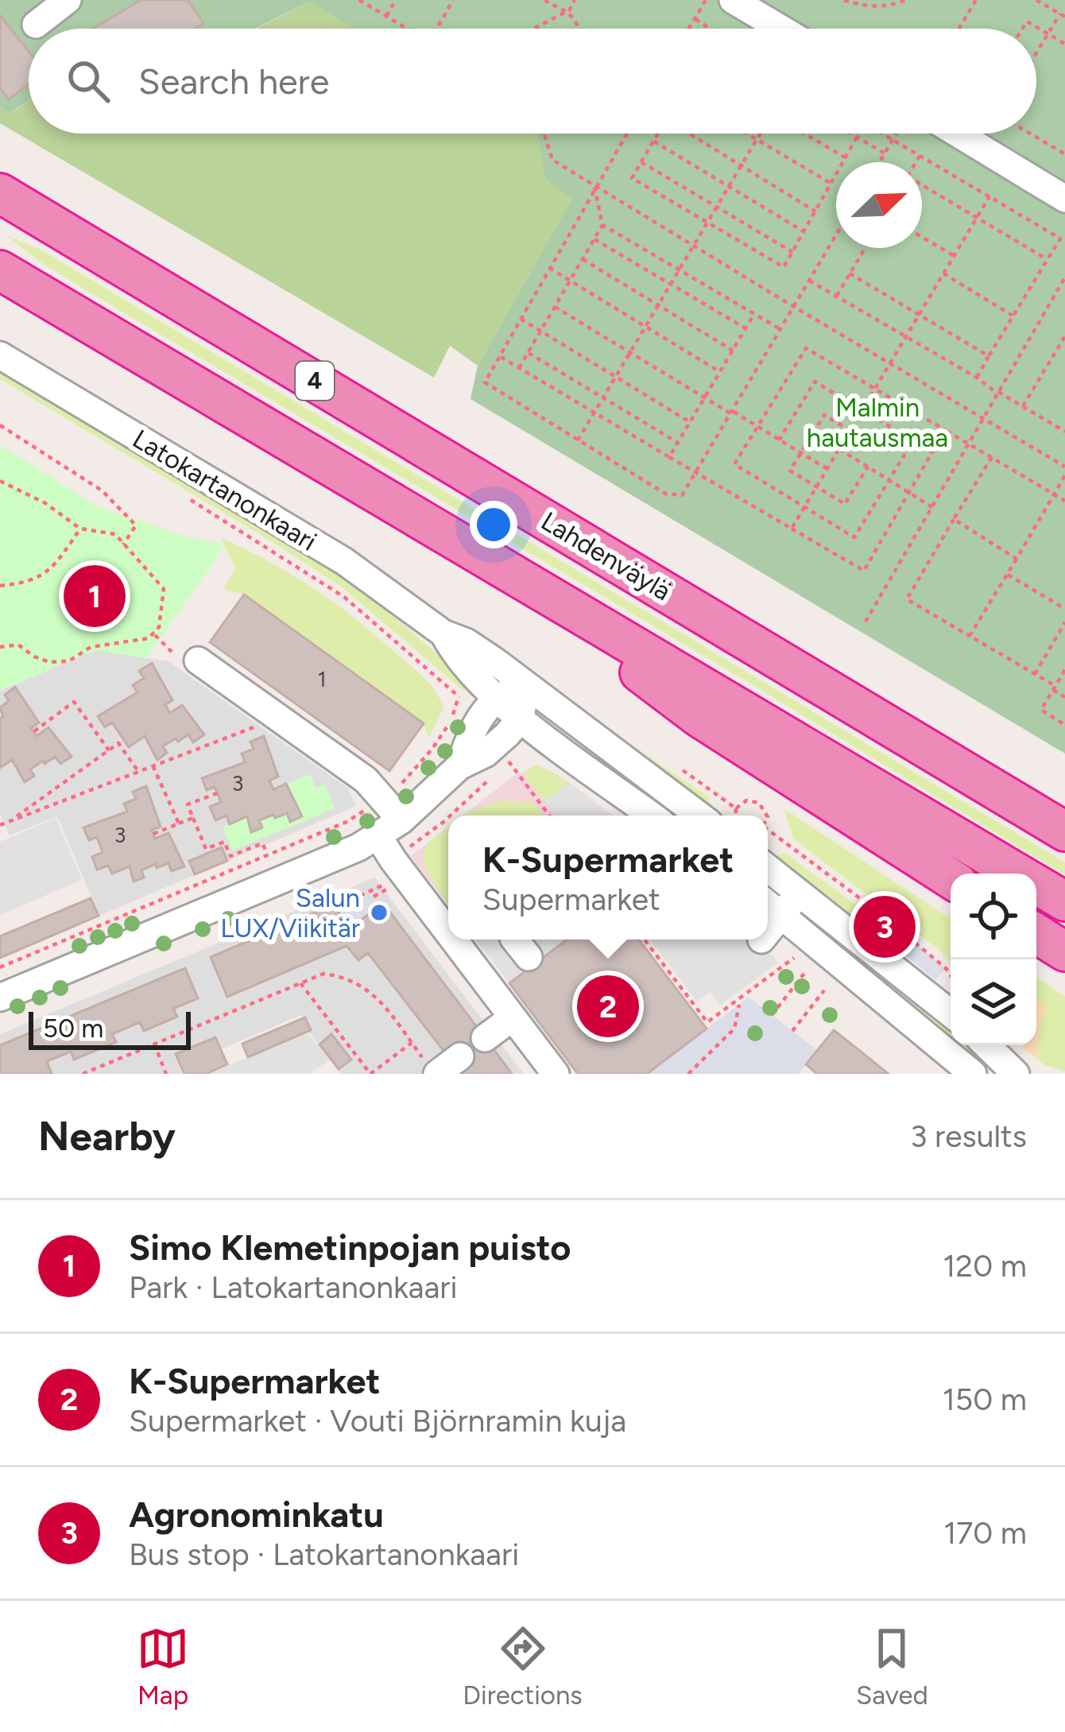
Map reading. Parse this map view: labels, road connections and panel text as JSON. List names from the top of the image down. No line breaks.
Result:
{"streets":{"highway":["4","Lahdenväylä"],"street":["Latokartanonkaari"]},"parks":["Malmin hautausmaa"],"places":["Salun LUX/Viikitär"],"house_numbers":["1","3","3"],"scale_bar":"50 m","north":"top right","page":{"search":"Search here","pins":["1","3","2"],"popup":["K-Supermarket","Supermarket"],"scale":"50 m","heading":["Nearby","3 results"],"list":[{"mark":"1","name":"Simo Klemetinpojan puisto","note":"Park · Latokartanonkaari","value":"120 m"},{"mark":"2","name":"K-Supermarket","note":"Supermarket · Vouti Björnramin kuja","value":"150 m"},{"mark":"3","name":"Agronominkatu","note":"Bus stop · Latokartanonkaari","value":"170 m"}],"nav":["Map","Directions","Saved"]}}
